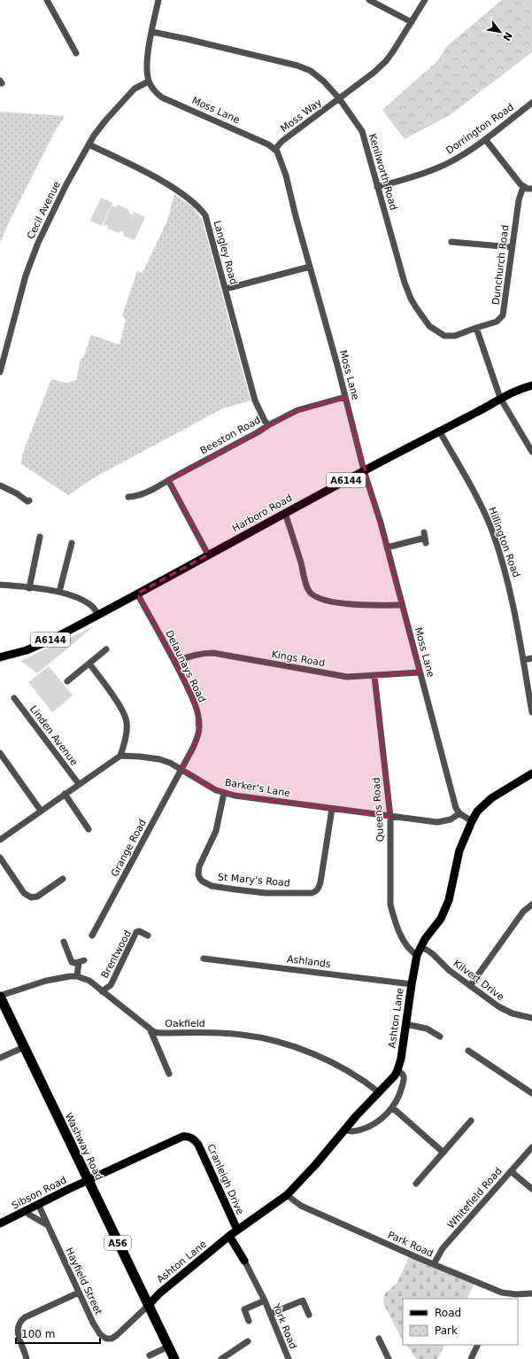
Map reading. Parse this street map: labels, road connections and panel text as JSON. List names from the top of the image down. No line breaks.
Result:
{"streets":{"highway":["Washway Road","A56"],"main road":["A6144","Harboro Road","Ashton Lane","Cranleigh Drive","Sibson Road"],"street":["Moss Lane","Moss Way","Dorrington Road","Kenilworth Road","Cecil Avenue","Langley Road","Dunchurch Road","Beeston Road","Hillington Road","Kings Road","Delaunays Road","Linden Avenue","Barker's Lane","Queens Road","Grange Road","St Mary's Road","Brentwood","Ashlands","Kilvert Drive","Oakfield","Whitefield Road","Park Road","Hayfield Street","York Road"]},"crossings":[["Moss Lane","Moss Way"],["Moss Lane","Cecil Avenue"],["Moss Lane","Beeston Road"],["Moss Lane","Harboro Road"],["Moss Lane","Kings Road"],["Moss Lane","Barker's Lane"],["Moss Way","Kenilworth Road"],["Dorrington Road","Kenilworth Road"],["Kenilworth Road","Dunchurch Road"],["Cecil Avenue","Langley Road"],["Langley Road","Beeston Road"],["A6144","Harboro Road"],["Harboro Road","Hillington Road"],["Harboro Road","Delaunays Road"],["Kings Road","Delaunays Road"],["Kings Road","Queens Road"],["Delaunays Road","Barker's Lane"],["Delaunays Road","Grange Road"],["Barker's Lane","Queens Road"],["Barker's Lane","Grange Road"],["Barker's Lane","St Mary's Road"],["Queens Road","Kilvert Drive"],["Queens Road","Ashton Lane"],["Brentwood","Oakfield"],["Ashlands","Ashton Lane"],["Kilvert Drive","Ashton Lane"],["Ashton Lane","Oakfield"],["Ashton Lane","Washway Road"],["Ashton Lane","Cranleigh Drive"],["Ashton Lane","A56"],["Ashton Lane","Park Road"],["Ashton Lane","Hayfield Street"],["Washway Road","Sibson Road"],["Washway Road","A56"],["Washway Road","Hayfield Street"],["Cranleigh Drive","Sibson Road"],["Sibson Road","Hayfield Street"],["Whitefield Road","Park Road"],["A56","Hayfield Street"]],"legend":["Road","Park"],"scale_bar":"100 m","north":"bottom right"}
